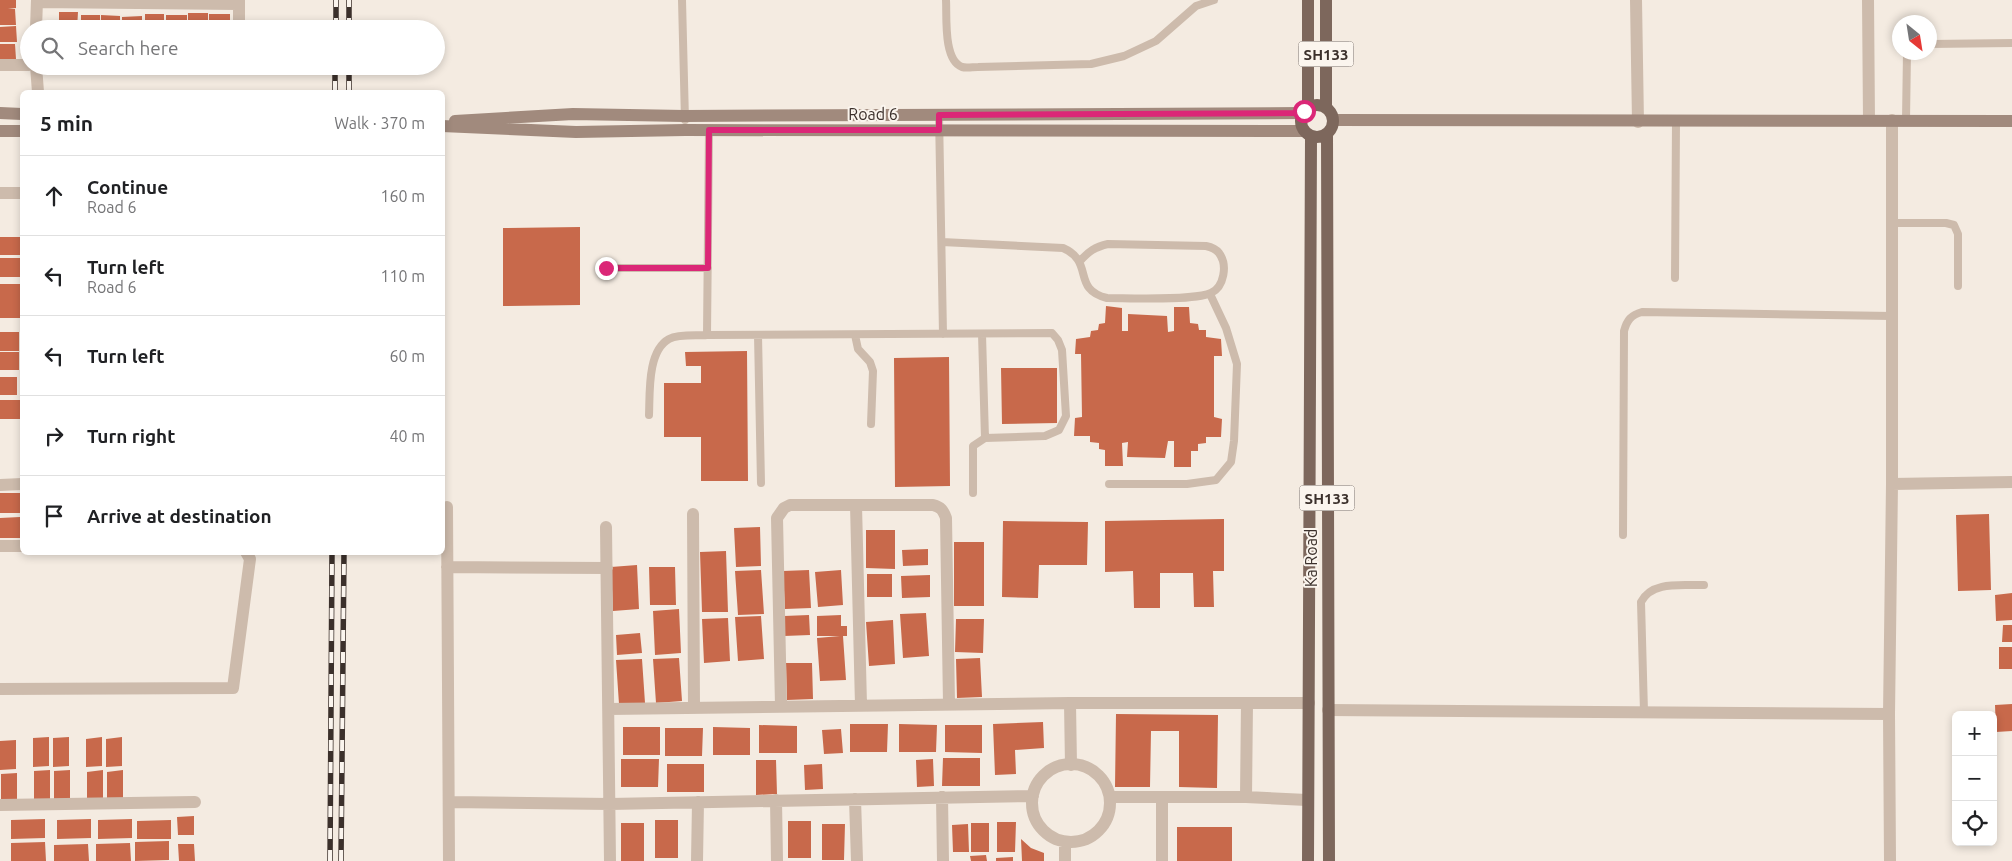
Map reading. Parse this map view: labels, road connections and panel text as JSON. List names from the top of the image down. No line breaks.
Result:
{"streets":{"main road":["SH133","Ka Road"],"street":["Road 6"]},"crossings":[["SH133","Road 6"],["SH133","Ka Road"],["Road 6","Ka Road"]],"north":"bottom right","page":{"search":"Search here","heading":["5 min","Walk · 370 m"],"list":[["Continue","Road 6","160 m"],["Turn left","Road 6","110 m"],["Turn left","60 m"],["Turn right","40 m"],"Arrive at destination"],"map_buttons":["+","−"]}}
